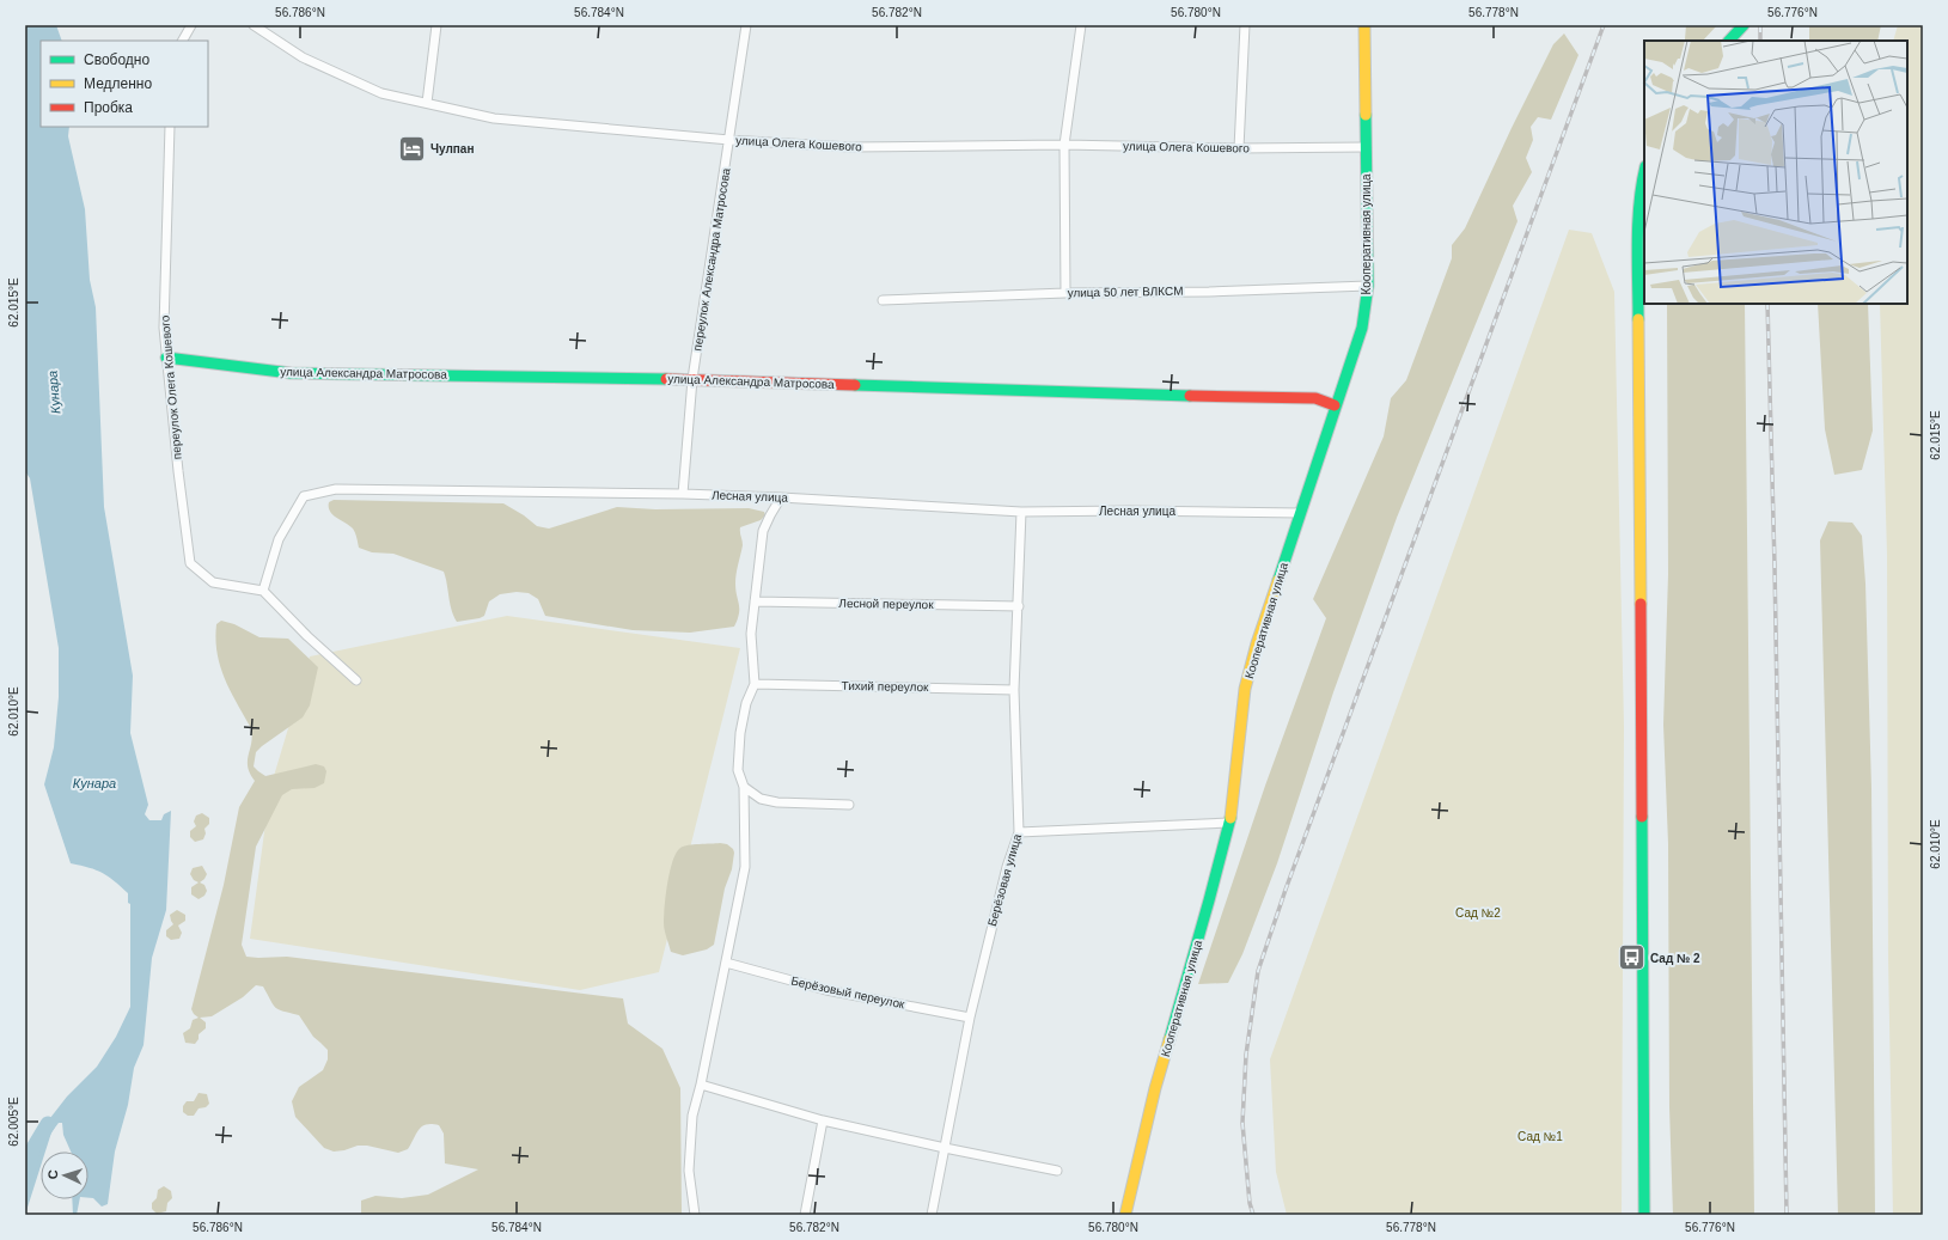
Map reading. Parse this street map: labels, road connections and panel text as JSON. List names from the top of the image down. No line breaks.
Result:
{"streets":{"main road":["Кооперативная улица","улица Александра Матросова"],"street":["улица Олега Кошевого","переулок Александра Матросова","улица 50 лет ВЛКСМ","переулок Олега Кошевого","Лесная улица","Лесной переулок","Тихий переулок","Берёзовая улица","Берёзовый переулок"]},"crossings":[["улица Олега Кошевого","Кооперативная улица"],["улица Олега Кошевого","переулок Александра Матросова"],["Кооперативная улица","улица 50 лет ВЛКСМ"],["Кооперативная улица","улица Александра Матросова"],["Кооперативная улица","Лесная улица"],["переулок Александра Матросова","улица Александра Матросова"],["переулок Александра Матросова","Лесная улица"],["улица Александра Матросова","переулок Олега Кошевого"],["переулок Олега Кошевого","Лесная улица"],["Лесная улица","Берёзовая улица"],["Лесной переулок","Берёзовая улица"],["Тихий переулок","Берёзовая улица"],["Берёзовая улица","Берёзовый переулок"]],"water":["Кунара"],"parks":["Сад №2","Сад №1"],"places":{"hotel":["Чулпан"],"bus stop":["Сад № 2"]},"legend":["Свободно","Медленно","Пробка"],"north":"left","coordinates":["56.786°N","56.784°N","56.782°N","56.780°N","56.778°N","56.776°N","62.015°E","62.010°E","62.005°E"]}
